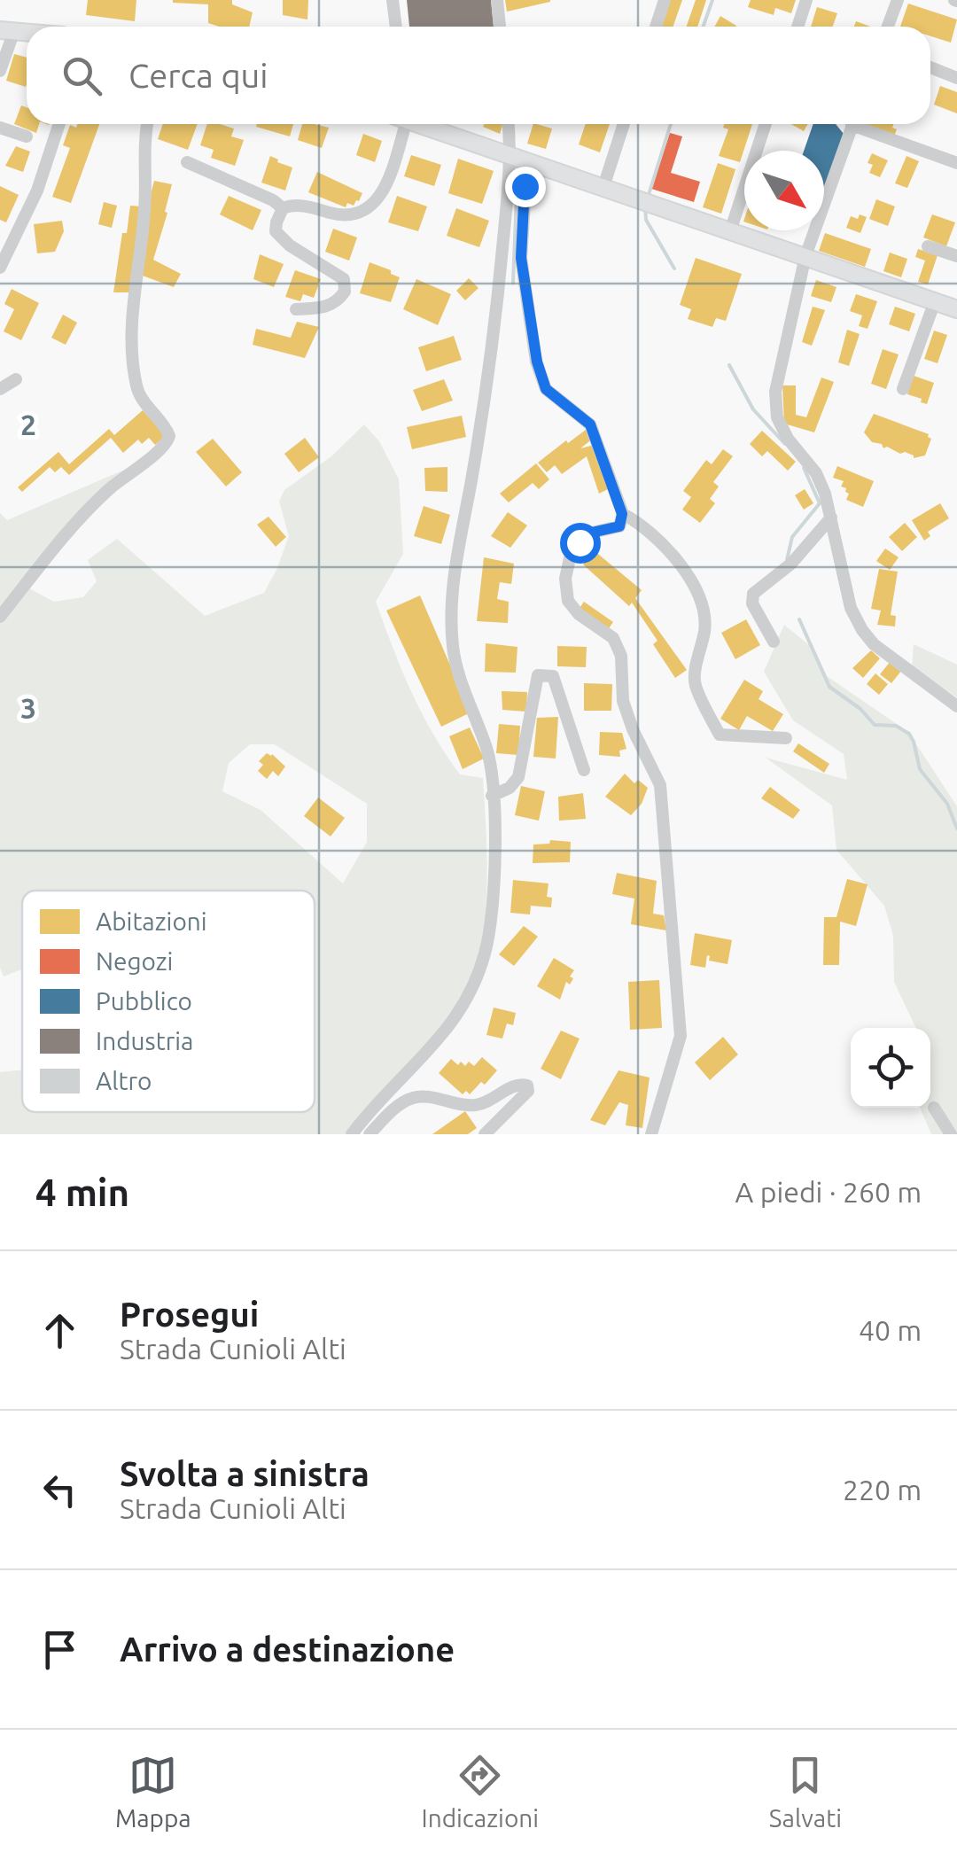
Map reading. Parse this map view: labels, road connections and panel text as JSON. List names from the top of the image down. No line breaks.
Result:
{"legend":["Abitazioni","Negozi","Pubblico","Industria","Altro"],"north":"bottom right","page":{"search":"Cerca qui","heading":["4 min","A piedi · 260 m"],"list":[["Prosegui","Strada Cunioli Alti","40 m"],["Svolta a sinistra","Strada Cunioli Alti","220 m"],"Arrivo a destinazione"],"nav":["Mappa","Indicazioni","Salvati"]},"grid":{"rows":["2","3"]}}
